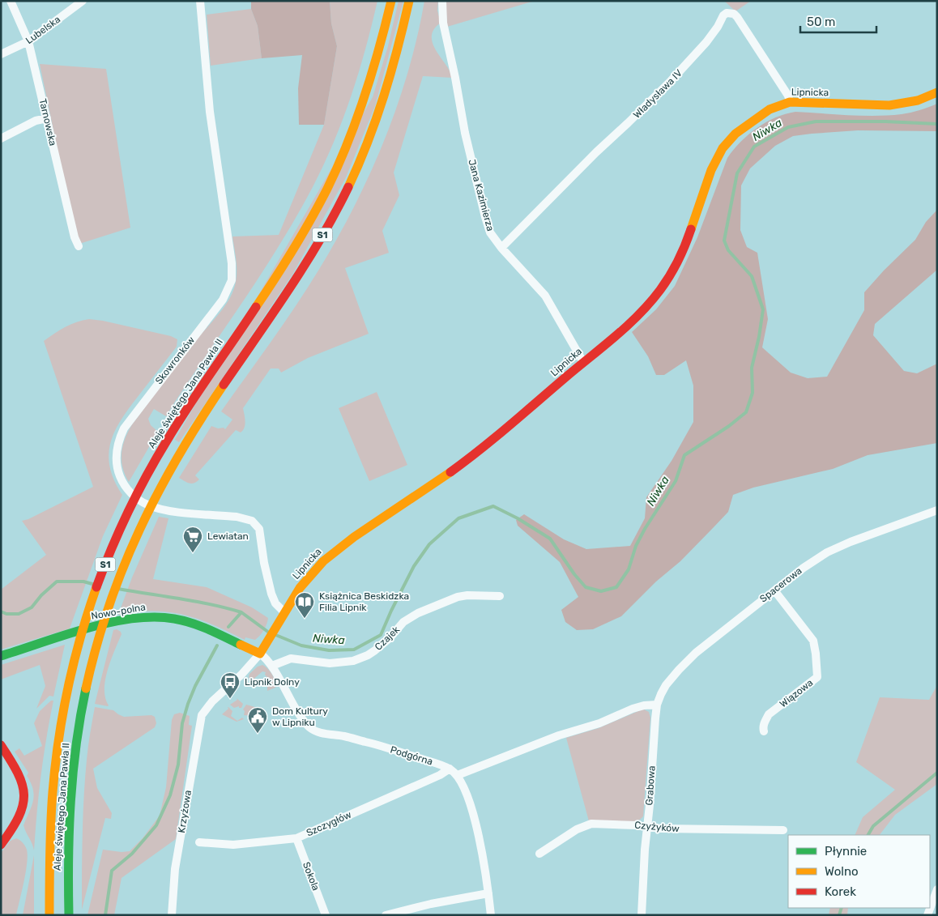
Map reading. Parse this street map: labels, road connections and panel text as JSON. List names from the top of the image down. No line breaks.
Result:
{"streets":{"main road":["Lipnicka","S1","Aleje świętego Jana Pawła II","Nowo-polna"],"street":["Lubelska","Władysława IV","Tarnowska","Jana Kazimierza","Skowronków","Spacerowa","Czajek","Wiązowa","Podgórna","Grabowa","Krzyżowa","Szczygłów","Czyżyków","Sokola"]},"crossings":[["Lubelska","Tarnowska"],["Lipnicka","Władysława IV"],["Lipnicka","Jana Kazimierza"],["Lipnicka","Skowronków"],["Lipnicka","Nowo-polna"],["Lipnicka","Podgórna"],["Lipnicka","Krzyżowa"],["Władysława IV","Jana Kazimierza"],["Spacerowa","Wiązowa"],["Spacerowa","Grabowa"],["Nowo-polna","Podgórna"],["Czajek","Podgórna"],["Podgórna","Szczygłów"],["Grabowa","Czyżyków"],["Szczygłów","Sokola"]],"water":["Niwka"],"places":{"supermarket":["Lewiatan"],"library":["Książnica Beskidzka Filia Lipnik"],"bus stop":["Lipnik Dolny"],"public building":["Dom Kultury w Lipniku"]},"legend":["Płynnie","Wolno","Korek"],"scale_bar":"50 m"}
